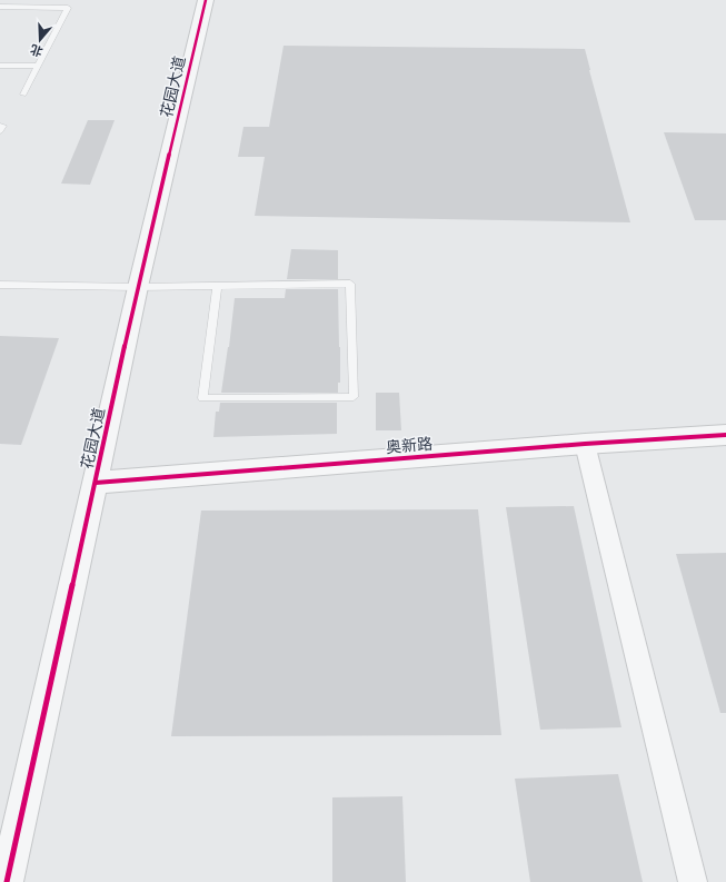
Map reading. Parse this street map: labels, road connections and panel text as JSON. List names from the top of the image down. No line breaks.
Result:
{"streets":{"street":["花园大道","奥新路"]},"crossings":[["花园大道","奥新路"]],"north":"bottom"}
